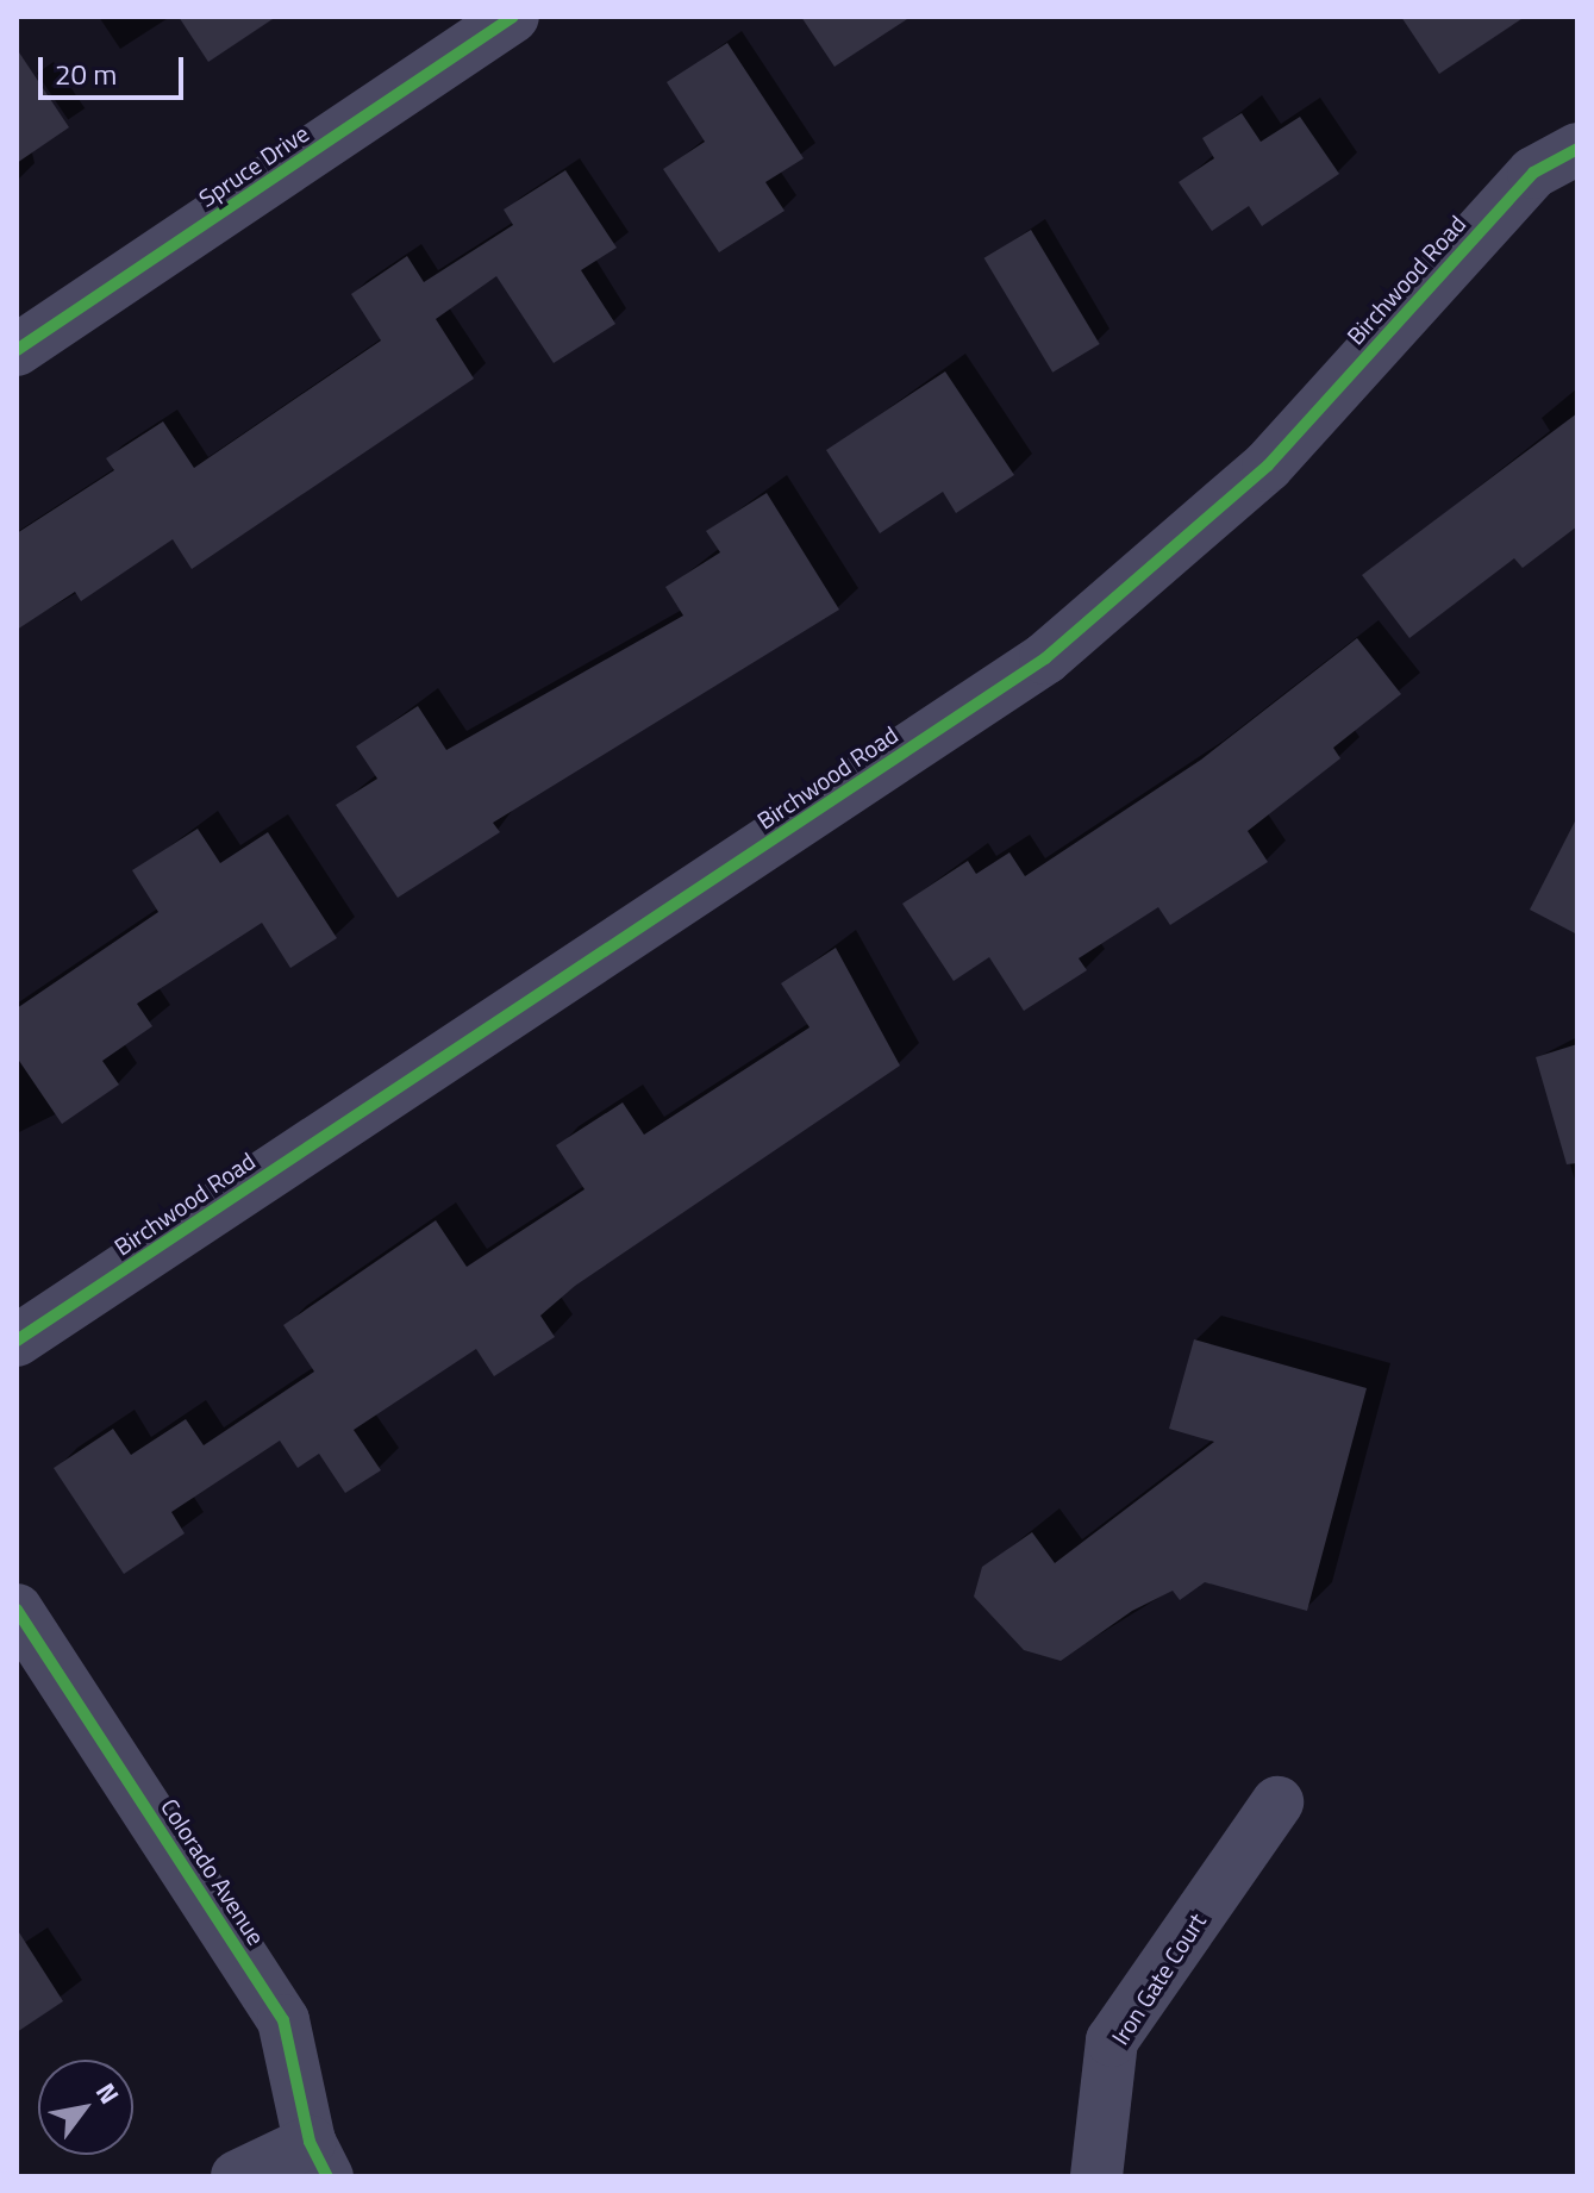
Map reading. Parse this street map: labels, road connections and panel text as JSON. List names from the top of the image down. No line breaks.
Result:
{"streets":{"street":["Spruce Drive","Birchwood Road","Colorado Avenue","Iron Gate Court"]},"scale_bar":"20 m","north":"top right"}
